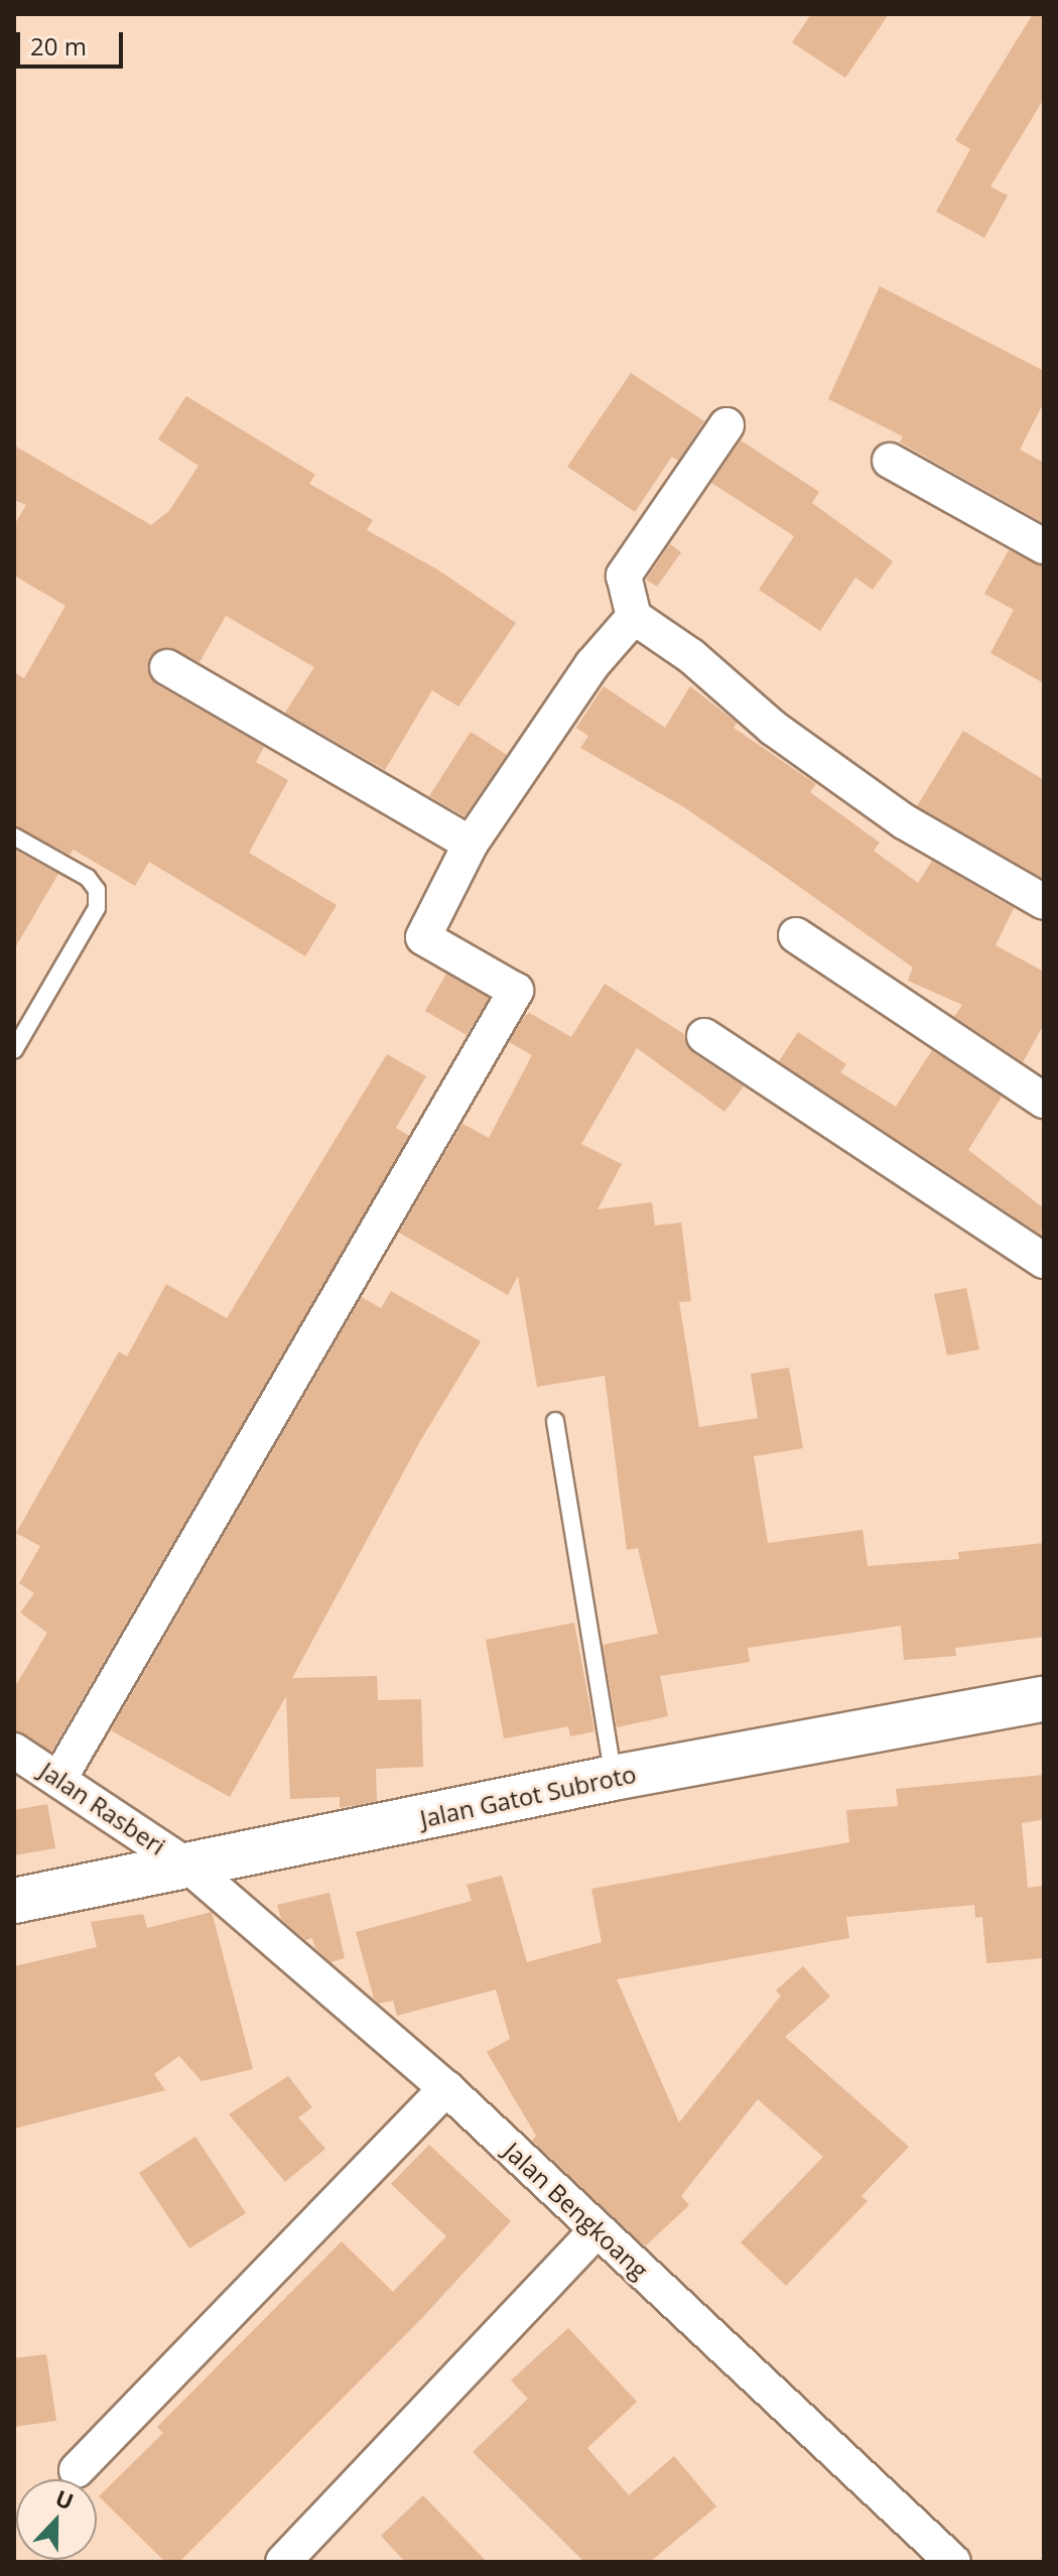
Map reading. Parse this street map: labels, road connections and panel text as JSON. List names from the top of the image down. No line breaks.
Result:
{"streets":{"main road":["Jalan Gatot Subroto"],"street":["Jalan Rasberi","Jalan Bengkoang"]},"crossings":[["Jalan Gatot Subroto","Jalan Rasberi"],["Jalan Gatot Subroto","Jalan Bengkoang"],["Jalan Rasberi","Jalan Bengkoang"]],"scale_bar":"20 m","north":"top"}
